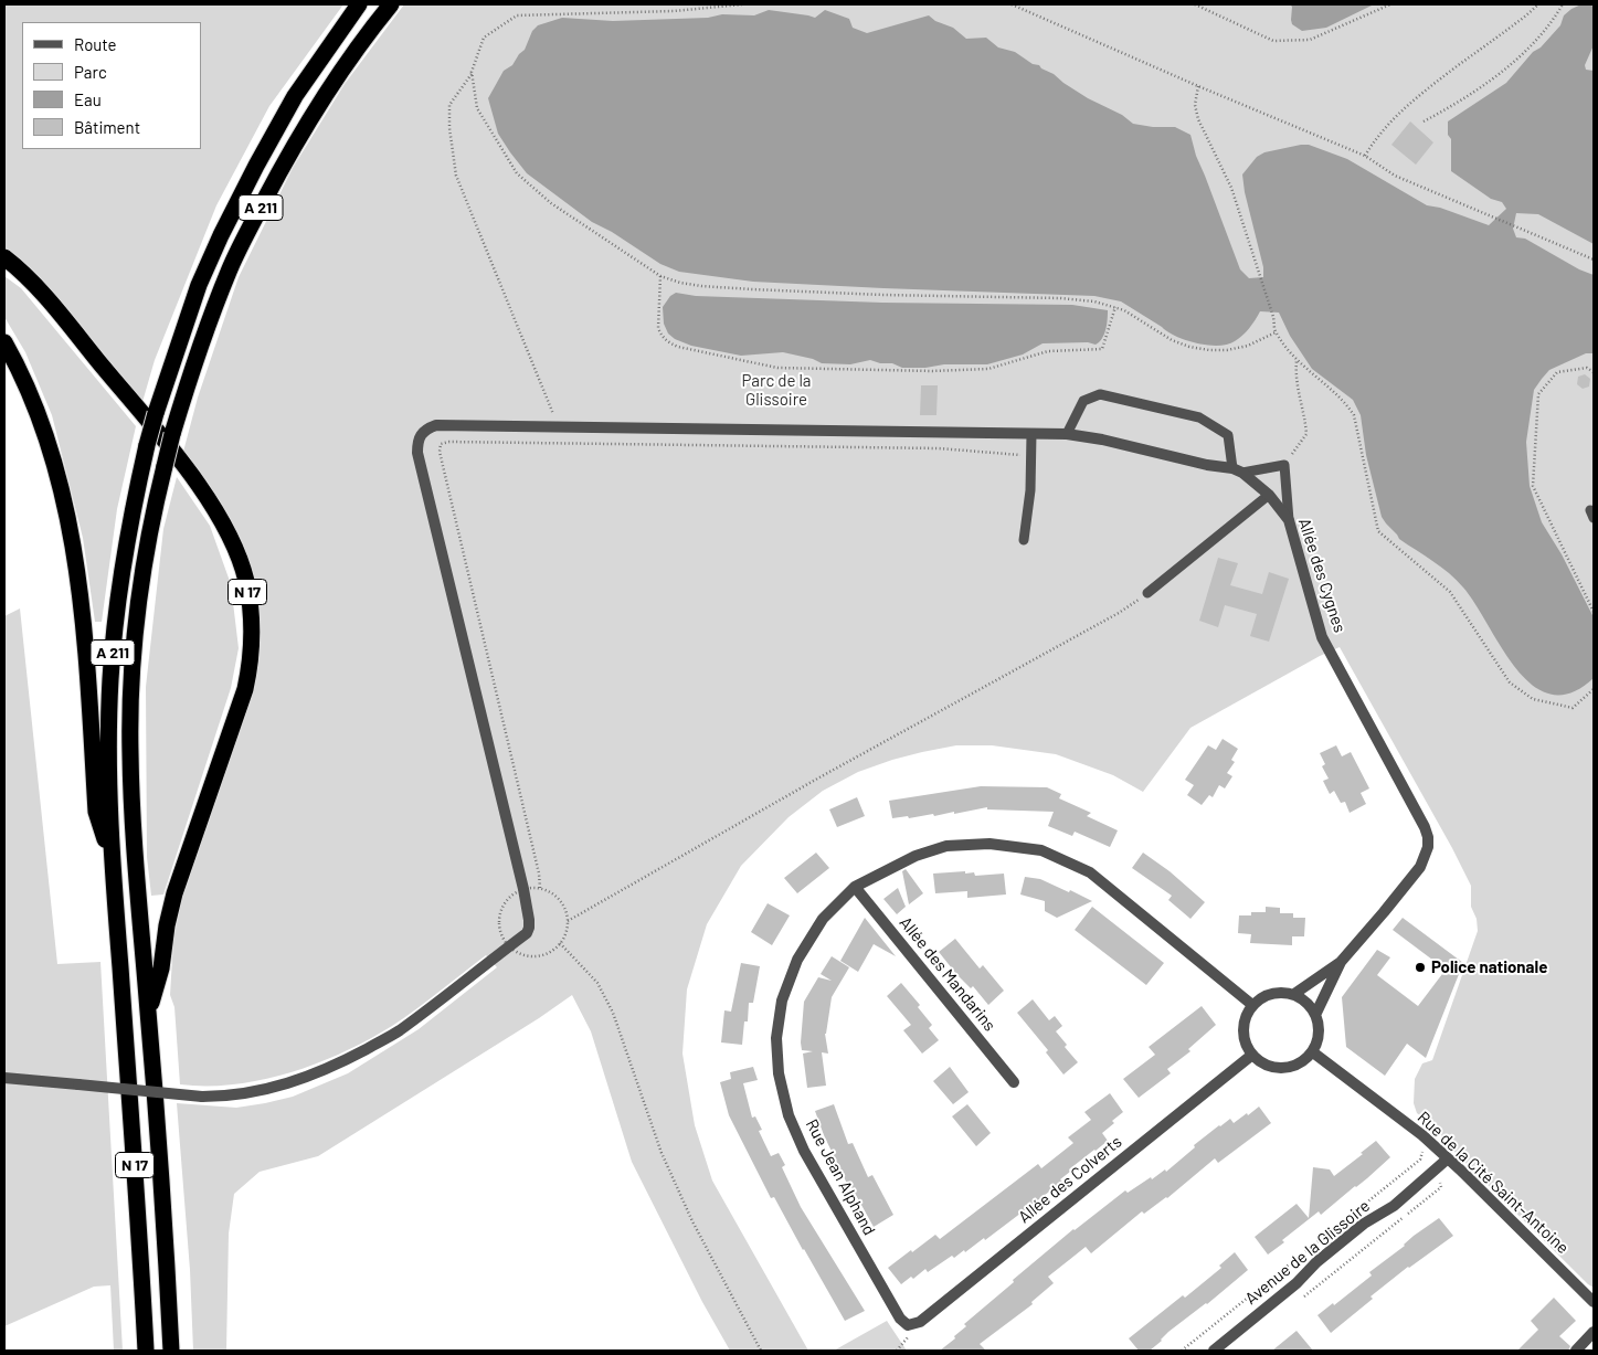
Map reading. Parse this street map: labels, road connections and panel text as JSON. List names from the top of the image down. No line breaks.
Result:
{"streets":{"highway":["A 211","N 17"],"street":["Allée des Cygnes","Allée des Mandarins","Rue Jean Alphand","Allée des Colverts","Rue de la Cité Saint-Antoine","Avenue de la Glissoire"]},"crossings":[["A 211","N 17"],["Allée des Cygnes","Rue Jean Alphand"],["Allée des Cygnes","Allée des Colverts"],["Allée des Cygnes","Rue de la Cité Saint-Antoine"],["Allée des Mandarins","Rue Jean Alphand"],["Rue Jean Alphand","Allée des Colverts"],["Rue Jean Alphand","Rue de la Cité Saint-Antoine"],["Allée des Colverts","Rue de la Cité Saint-Antoine"],["Rue de la Cité Saint-Antoine","Avenue de la Glissoire"]],"parks":["Parc de la Glissoire"],"places":["Police nationale"],"legend":["Route","Parc","Eau","Bâtiment"]}
